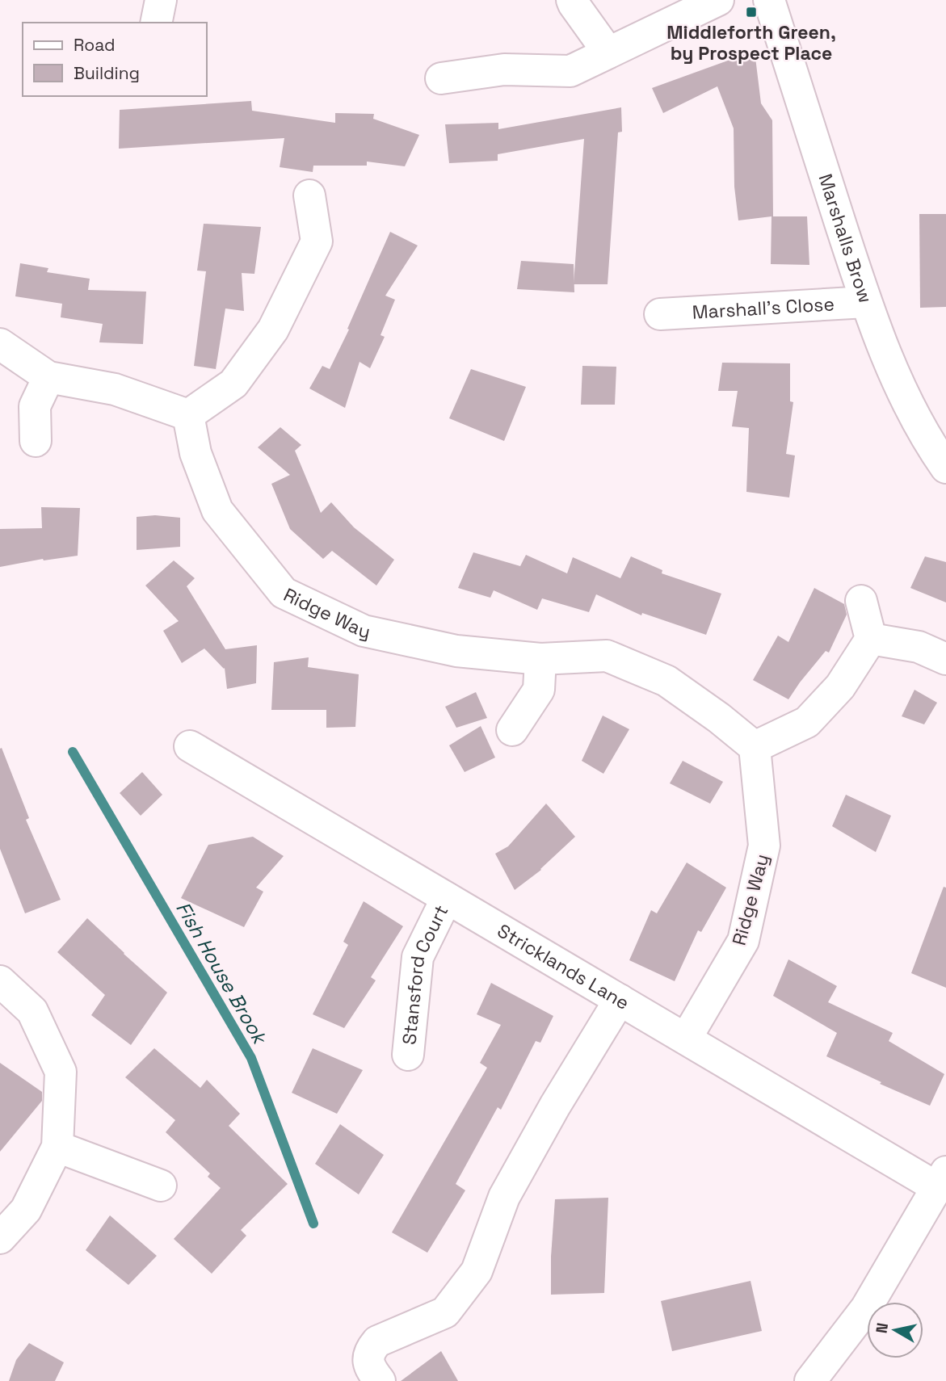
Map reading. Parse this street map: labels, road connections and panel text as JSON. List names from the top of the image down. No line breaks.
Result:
{"streets":{"street":["Marshalls Brow","Marshall's Close","Ridge Way","Stricklands Lane","Stansford Court"]},"crossings":[["Marshalls Brow","Marshall's Close"],["Ridge Way","Stricklands Lane"],["Stricklands Lane","Stansford Court"]],"water":["Fish House Brook"],"places":{"transit":["Middleforth Green, by Prospect Place"]},"legend":["Road","Building"],"north":"left"}
